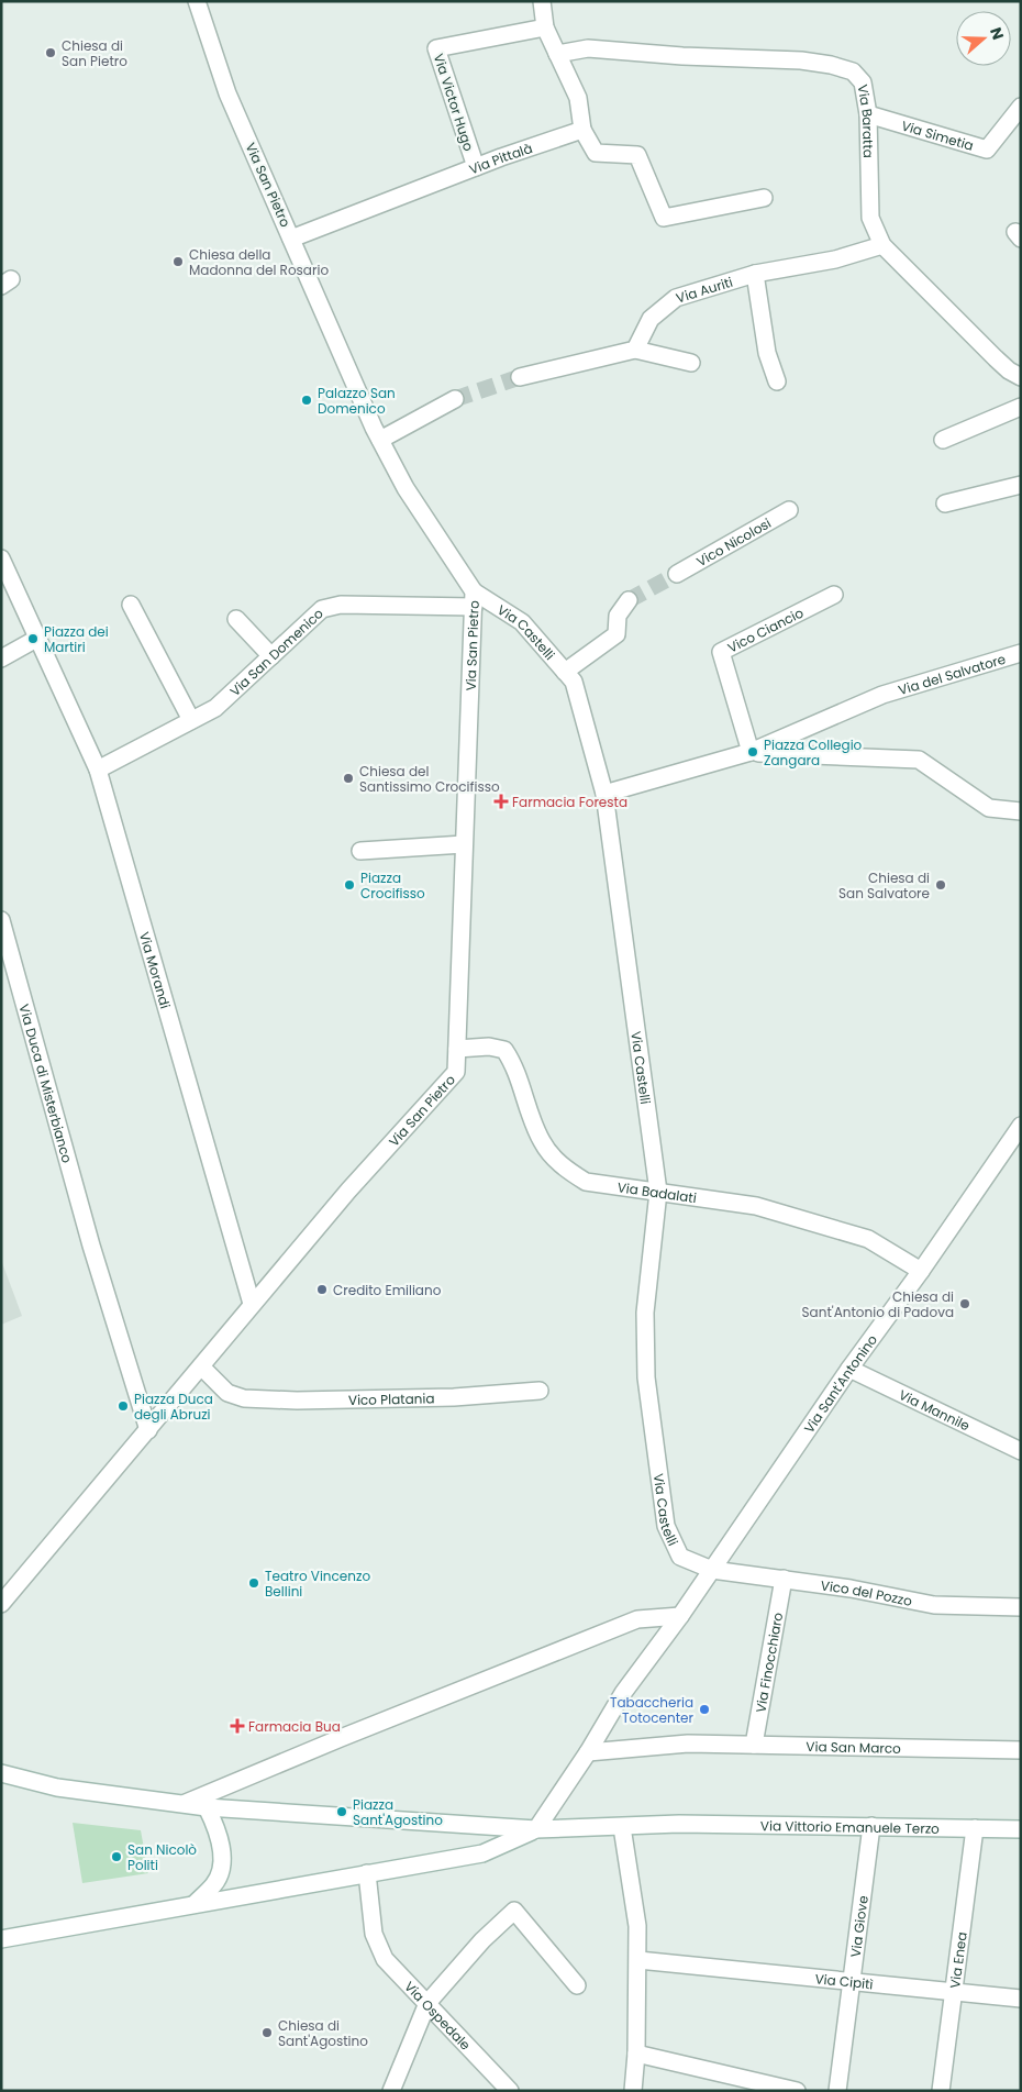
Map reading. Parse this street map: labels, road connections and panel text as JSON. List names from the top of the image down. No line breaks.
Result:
{"streets":{"street":["Via Victor Hugo","Via Baratta","Via Simetia","Via Pittalà","Via San Pietro","Via Auriti","Vico Nicolosi","Vico Ciancio","Via Castelli","Via San Domenico","Via del Salvatore","Via Morandi","Via Duca di Misterbianco","Via Badalati","Via Sant'Antonino","Vico Platania","Via Mannile","Vico del Pozzo","Via Finocchiaro","Via San Marco","Via Vittorio Emanuele Terzo","Via Giove","Via Enea","Via Cipitì","Via Ospedale"]},"crossings":[["Via Victor Hugo","Via Pittalà"],["Via Baratta","Via Simetia"],["Via Baratta","Via Auriti"],["Via Pittalà","Via San Pietro"],["Via San Pietro","Via Castelli"],["Via San Pietro","Via San Domenico"],["Via San Pietro","Via Morandi"],["Via San Pietro","Via Duca di Misterbianco"],["Via San Pietro","Via Badalati"],["Via San Pietro","Vico Platania"],["Vico Ciancio","Via del Salvatore"],["Via Castelli","Via San Domenico"],["Via Castelli","Via Badalati"],["Via Castelli","Via Sant'Antonino"],["Via Castelli","Vico del Pozzo"],["Via San Domenico","Via Morandi"],["Via Badalati","Via Sant'Antonino"],["Via Sant'Antonino","Via Mannile"],["Via Sant'Antonino","Vico del Pozzo"],["Via Sant'Antonino","Via San Marco"],["Via Sant'Antonino","Via Vittorio Emanuele Terzo"],["Vico del Pozzo","Via Finocchiaro"],["Via Finocchiaro","Via San Marco"],["Via Vittorio Emanuele Terzo","Via Giove"],["Via Vittorio Emanuele Terzo","Via Enea"],["Via Giove","Via Cipitì"],["Via Enea","Via Cipitì"]],"places":{"other":["Chiesa di San Pietro","Chiesa della Madonna del Rosario","Palazzo San Domenico","Piazza dei Martiri","Piazza Collegio Zangara","Chiesa del Santissimo Crocifisso","Piazza Crocifisso","Chiesa di San Salvatore","Credito Emiliano","Chiesa di Sant'Antonio di Padova","Piazza Duca degli Abruzi","Teatro Vincenzo Bellini","Tabaccheria Totocenter","Piazza Sant'Agostino","San Nicolò Politi","Chiesa di Sant'Agostino"],"health":["Farmacia Foresta","Farmacia Bua"]},"north":"right"}
